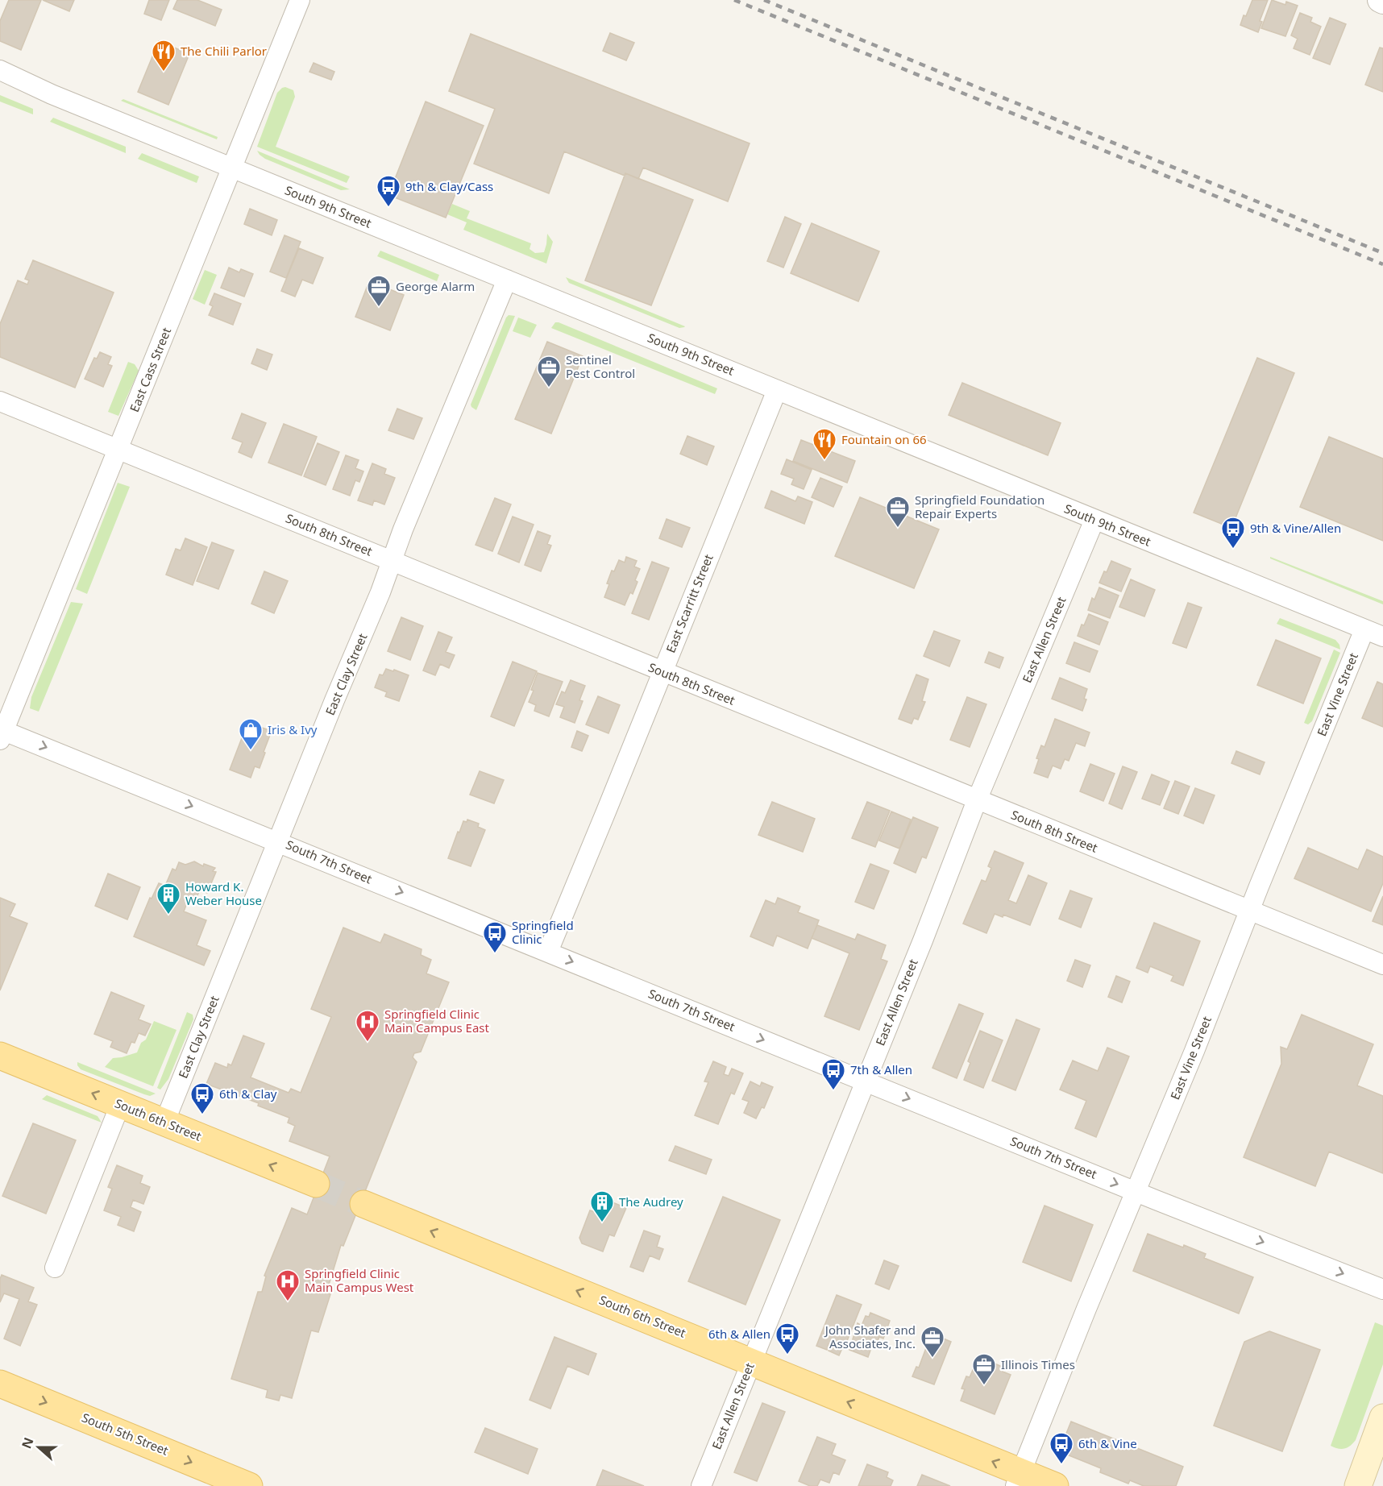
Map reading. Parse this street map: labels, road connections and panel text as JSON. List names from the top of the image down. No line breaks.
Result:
{"streets":{"main road":["South 6th Street","South 5th Street"],"street":["South 9th Street","East Cass Street","South 8th Street","East Scarritt Street","East Allen Street","East Clay Street","East Vine Street","South 7th Street"]},"crossings":[["South 9th Street","East Cass Street"],["South 9th Street","East Scarritt Street"],["South 9th Street","East Allen Street"],["South 9th Street","East Clay Street"],["South 9th Street","East Vine Street"],["East Cass Street","South 8th Street"],["East Cass Street","South 7th Street"],["South 8th Street","East Scarritt Street"],["South 8th Street","East Allen Street"],["South 8th Street","East Clay Street"],["South 8th Street","East Vine Street"],["East Scarritt Street","South 7th Street"],["East Allen Street","South 7th Street"],["East Allen Street","South 6th Street"],["East Clay Street","South 7th Street"],["East Clay Street","South 6th Street"],["East Vine Street","South 7th Street"],["East Vine Street","South 6th Street"]],"one_way":["South 7th Street","South 6th Street","South 5th Street"],"places":{"restaurant":["The Chili Parlor","Fountain on 66"],"bus stop":["9th & Clay/Cass","9th & Vine/Allen","Springfield Clinic","7th & Allen","6th & Clay","6th & Allen","6th & Vine"],"office":["George Alarm","Sentinel Pest Control","Springfield Foundation Repair Experts","John Shafer and Associates, Inc.","Illinois Times"],"shop":["Iris & Ivy"],"building":["Howard K. Weber House","The Audrey"],"hospital":["Springfield Clinic Main Campus East","Springfield Clinic Main Campus West"]},"north":"left"}
